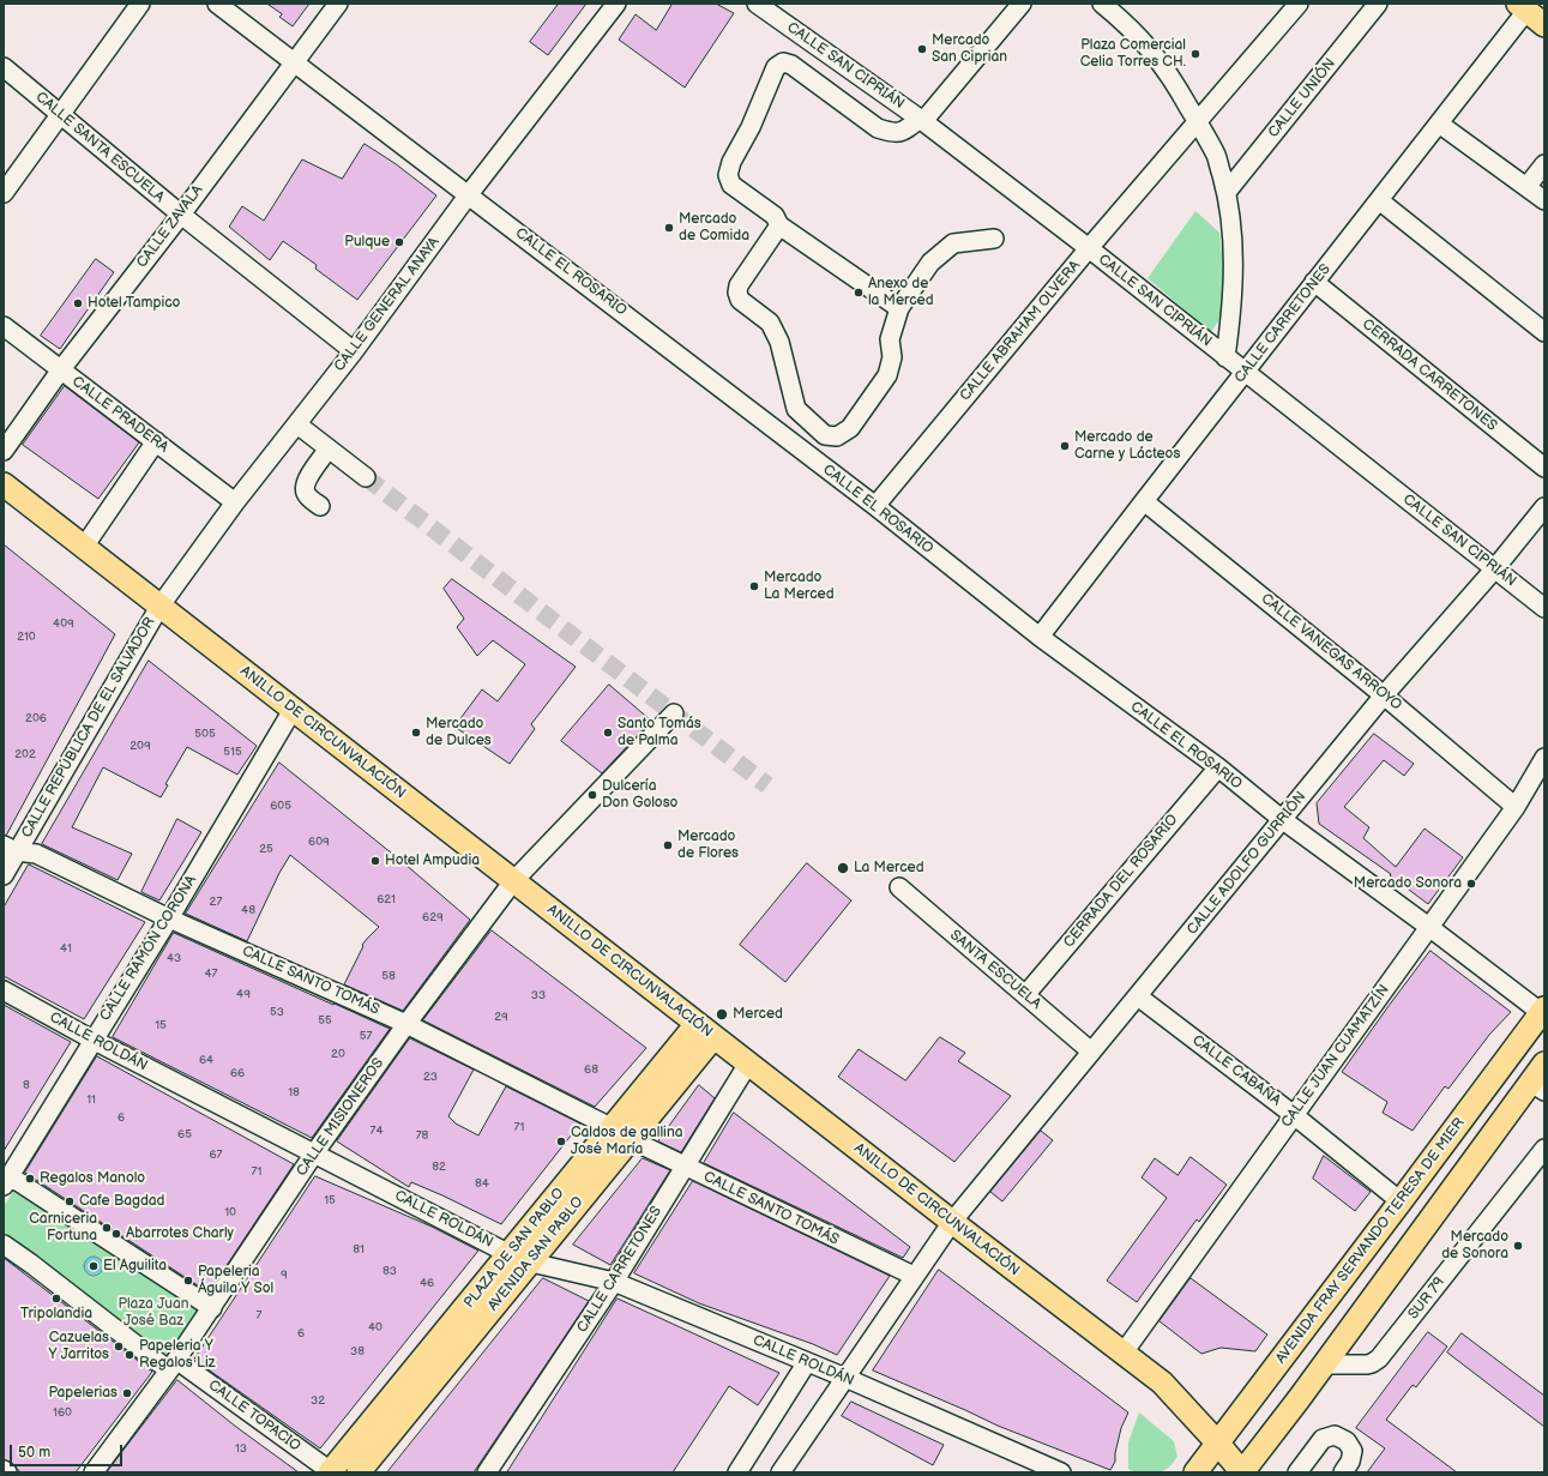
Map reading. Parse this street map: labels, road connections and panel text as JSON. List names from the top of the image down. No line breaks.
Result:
{"streets":{"main road":["ANILLO DE CIRCUNVALACIÓN","AVENIDA FRAY SERVANDO TERESA DE MIER","PLAZA DE SAN PABLO","AVENIDA SAN PABLO"],"street":["CALLE SAN CIPRIÁN","CALLE UNIÓN","CALLE SANTA ESCUELA","CALLE ZAVALA","CALLE EL ROSARIO","CALLE GENERAL ANAYA","CALLE CARRETONES","CALLE ABRAHAM OLVERA","CERRADA CARRETONES","CALLE PRADERA","CALLE VANEGAS ARROYO","CALLE REPÚBLICA DE EL SALVADOR","CALLE ADOLFO GURRIÓN","CERRADA DEL ROSARIO","CALLE RAMÓN CORONA","SANTA ESCUELA","CALLE SANTO TOMÁS","CALLE ROLDÁN","CALLE JUAN CUAMATZÍN","CALLE CABAÑA","CALLE MISIONEROS","SUR 79","CALLE TOPACIO"]},"crossings":[["CALLE SAN CIPRIÁN","CALLE CARRETONES"],["CALLE SAN CIPRIÁN","CALLE ABRAHAM OLVERA"],["CALLE SAN CIPRIÁN","CALLE ADOLFO GURRIÓN"],["CALLE SANTA ESCUELA","CALLE ZAVALA"],["CALLE SANTA ESCUELA","CALLE GENERAL ANAYA"],["CALLE ZAVALA","CALLE EL ROSARIO"],["CALLE ZAVALA","CALLE PRADERA"],["CALLE EL ROSARIO","CALLE GENERAL ANAYA"],["CALLE EL ROSARIO","CALLE CARRETONES"],["CALLE EL ROSARIO","CALLE ABRAHAM OLVERA"],["CALLE EL ROSARIO","CALLE ADOLFO GURRIÓN"],["CALLE EL ROSARIO","CERRADA DEL ROSARIO"],["CALLE EL ROSARIO","CALLE JUAN CUAMATZÍN"],["CALLE EL ROSARIO","AVENIDA FRAY SERVANDO TERESA DE MIER"],["CALLE GENERAL ANAYA","CALLE PRADERA"],["CALLE GENERAL ANAYA","CALLE REPÚBLICA DE EL SALVADOR"],["CALLE GENERAL ANAYA","ANILLO DE CIRCUNVALACIÓN"],["CALLE CARRETONES","CERRADA CARRETONES"],["CALLE CARRETONES","CALLE VANEGAS ARROYO"],["CALLE CARRETONES","ANILLO DE CIRCUNVALACIÓN"],["CALLE CARRETONES","CALLE SANTO TOMÁS"],["CALLE CARRETONES","CALLE ROLDÁN"],["CALLE VANEGAS ARROYO","CALLE ADOLFO GURRIÓN"],["CALLE VANEGAS ARROYO","CALLE JUAN CUAMATZÍN"],["CALLE REPÚBLICA DE EL SALVADOR","ANILLO DE CIRCUNVALACIÓN"],["CALLE REPÚBLICA DE EL SALVADOR","CALLE SANTO TOMÁS"],["ANILLO DE CIRCUNVALACIÓN","CALLE ADOLFO GURRIÓN"],["ANILLO DE CIRCUNVALACIÓN","CALLE RAMÓN CORONA"],["ANILLO DE CIRCUNVALACIÓN","CALLE JUAN CUAMATZÍN"],["ANILLO DE CIRCUNVALACIÓN","CALLE MISIONEROS"],["ANILLO DE CIRCUNVALACIÓN","AVENIDA FRAY SERVANDO TERESA DE MIER"],["ANILLO DE CIRCUNVALACIÓN","PLAZA DE SAN PABLO"],["CALLE ADOLFO GURRIÓN","SANTA ESCUELA"],["CALLE ADOLFO GURRIÓN","CALLE SANTO TOMÁS"],["CALLE ADOLFO GURRIÓN","CALLE ROLDÁN"],["CALLE ADOLFO GURRIÓN","CALLE CABAÑA"],["CERRADA DEL ROSARIO","SANTA ESCUELA"],["CALLE RAMÓN CORONA","CALLE SANTO TOMÁS"],["CALLE RAMÓN CORONA","CALLE ROLDÁN"],["CALLE SANTO TOMÁS","CALLE MISIONEROS"],["CALLE SANTO TOMÁS","PLAZA DE SAN PABLO"],["CALLE SANTO TOMÁS","AVENIDA SAN PABLO"],["CALLE ROLDÁN","CALLE MISIONEROS"],["CALLE ROLDÁN","PLAZA DE SAN PABLO"],["CALLE ROLDÁN","AVENIDA SAN PABLO"],["CALLE JUAN CUAMATZÍN","CALLE CABAÑA"],["CALLE CABAÑA","AVENIDA FRAY SERVANDO TERESA DE MIER"],["CALLE MISIONEROS","CALLE TOPACIO"],["PLAZA DE SAN PABLO","AVENIDA SAN PABLO"],["PLAZA DE SAN PABLO","CALLE TOPACIO"]],"parks":["Plaza Juan José Baz"],"places":["Mercado San Ciprian","Plaza Comercial Celia Torres CH.","Mercado de Comida","Pulque","Anexo de la Merced","Hotel Tampico","Mercado de Carne y Lácteos","Mercado La Merced","Mercado de Dulces","Santo Tomás de Palma","Dulcería Don Goloso","Mercado de Flores","Hotel Ampudia","La Merced","Mercado Sonora","Merced","Caldos de gallina José María","Regalos Manolo","Cafe Bagdad","Carniceria Fortuna","Abarrotes Charly","Mercado de Sonora","El Aguilita","Papeleria Águila Y Sol","Tripolandia","Cazuelas Y Jarritos","Papeleria Y Regalos Liz","Papelerias"],"house_numbers":["409","210","206","505","209","515","202","605","609","25","621","27","48","629","41","43","47","58","49","33","53","29","55","15","57","20","64","68","66","23","8","18","11","6","71","74","65","78","67","82","71","84","15","10","81","83","9","46","7","40","6","38","32","160","13"],"scale_bar":"50 m"}
